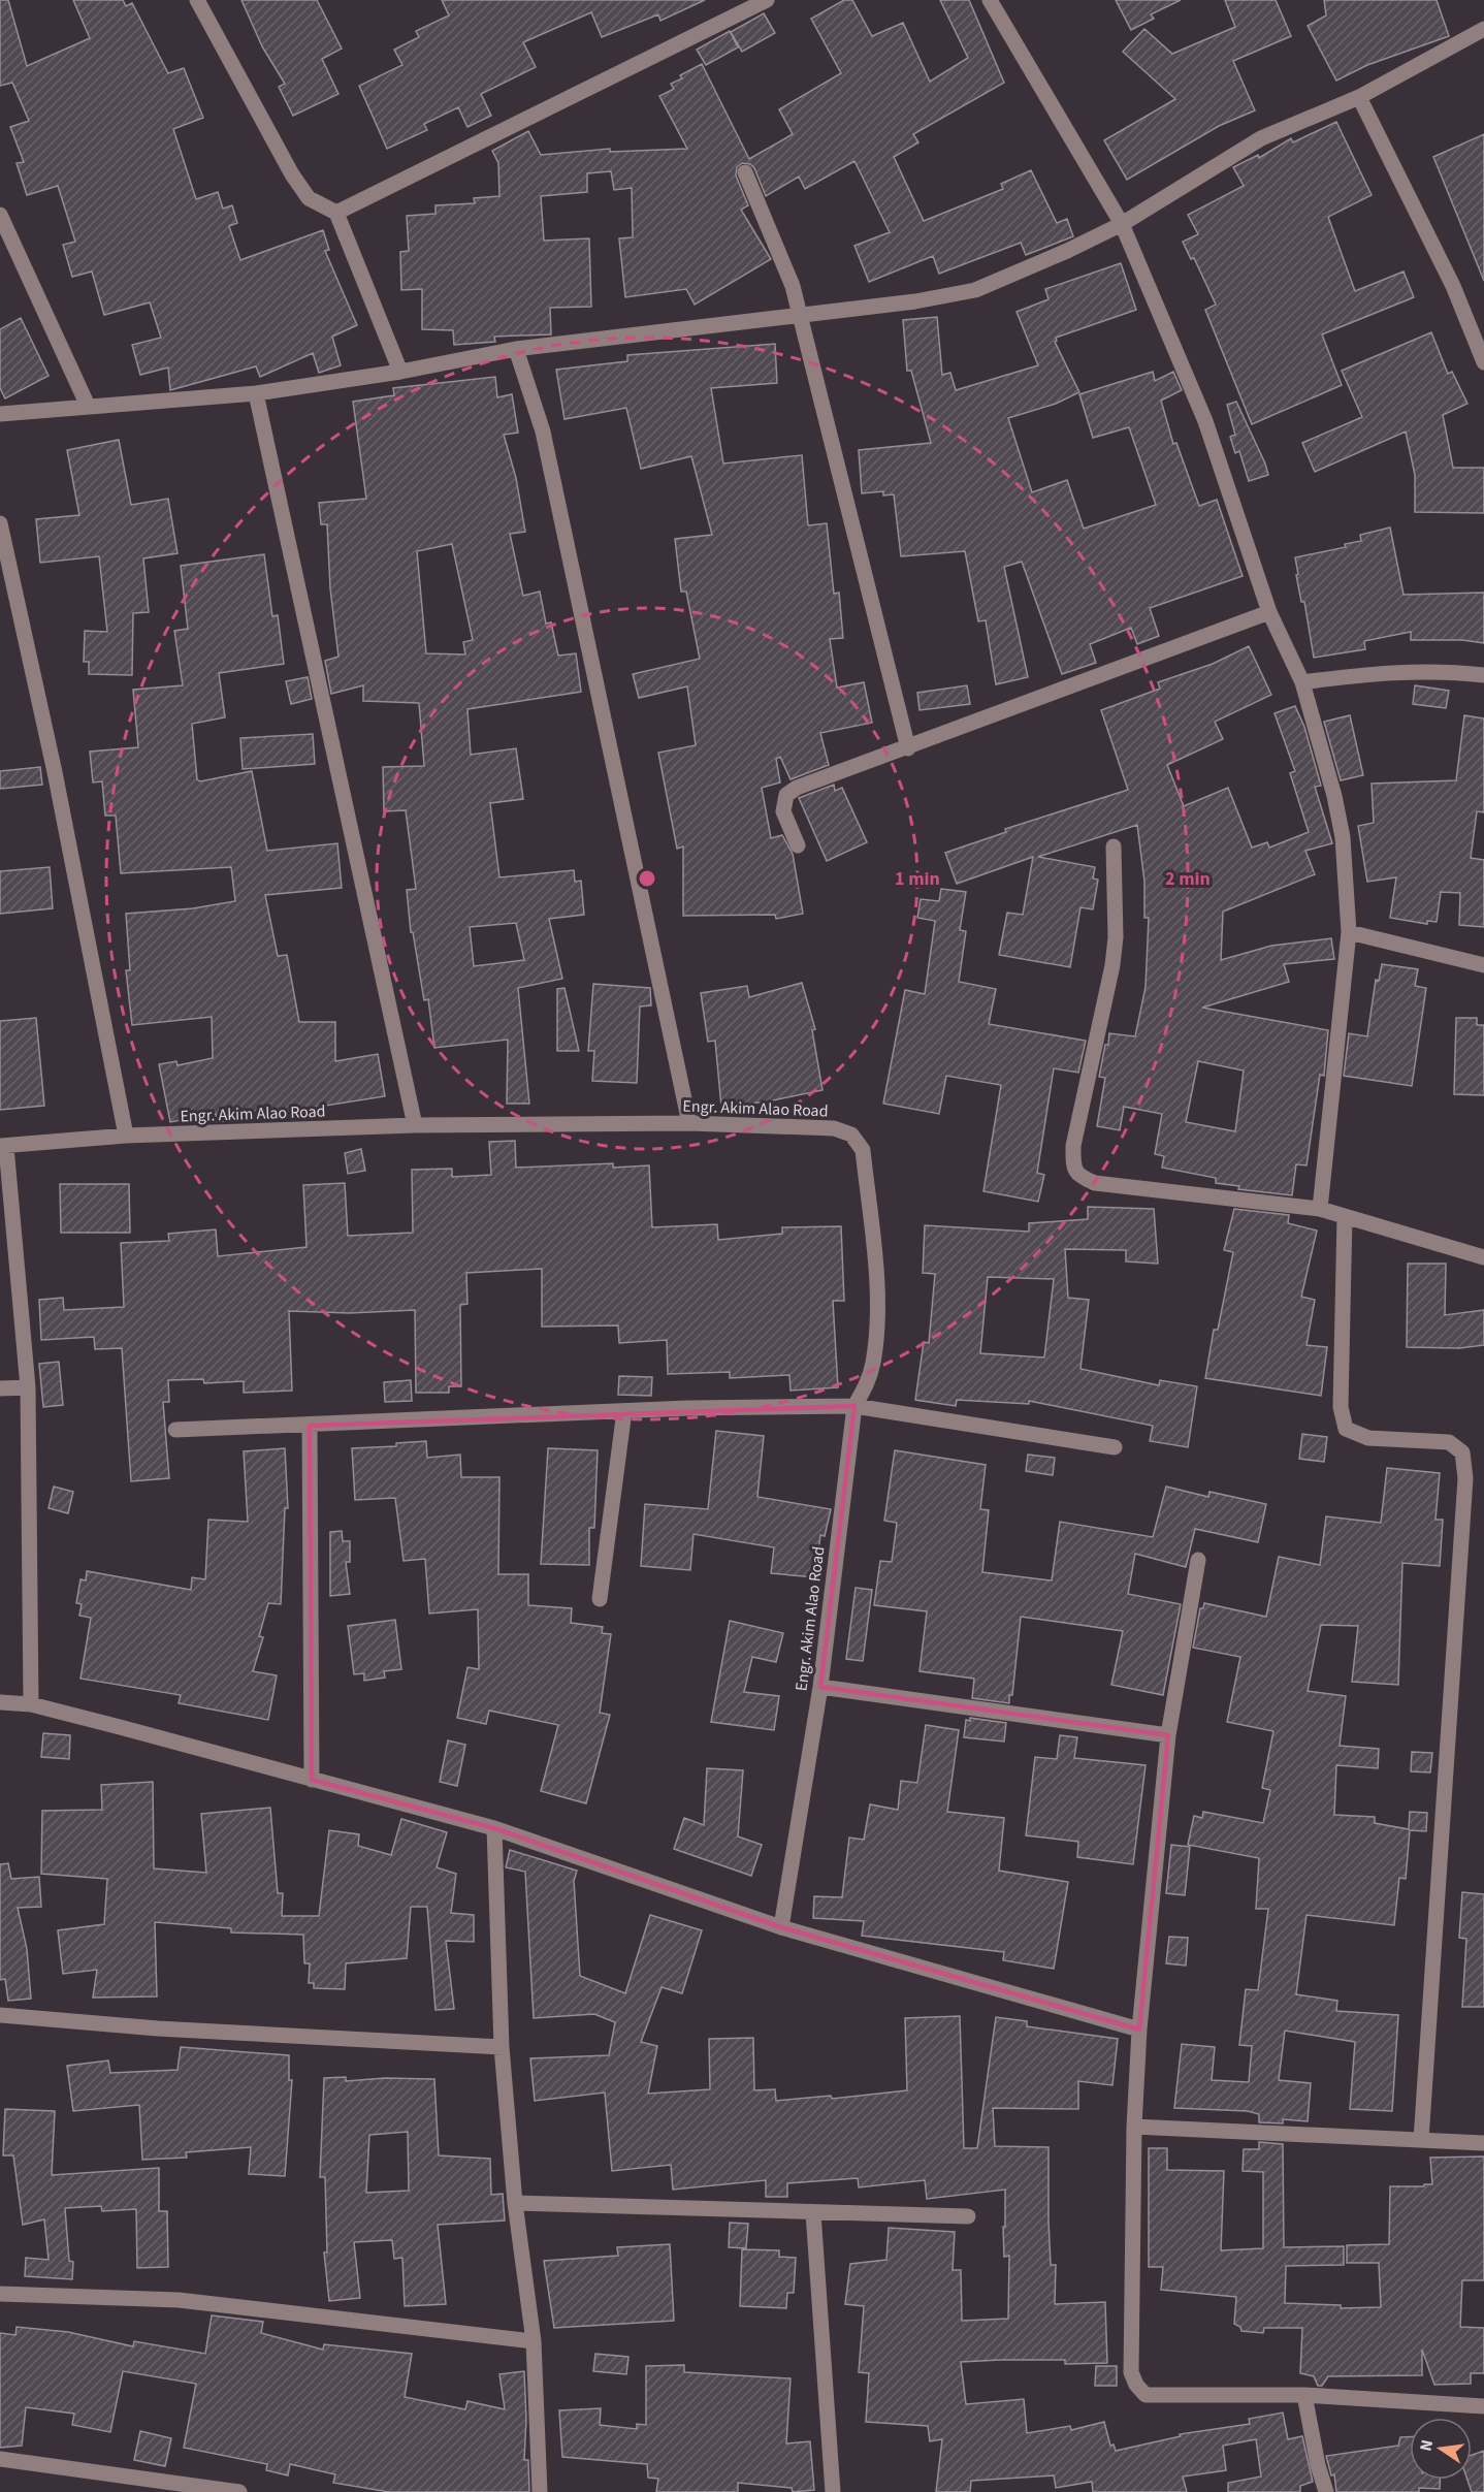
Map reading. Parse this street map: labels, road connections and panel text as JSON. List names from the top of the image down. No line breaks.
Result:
{"streets":{"street":["Engr. Akim Alao Road"]},"north":"left","rings":["1 min","2 min"]}
